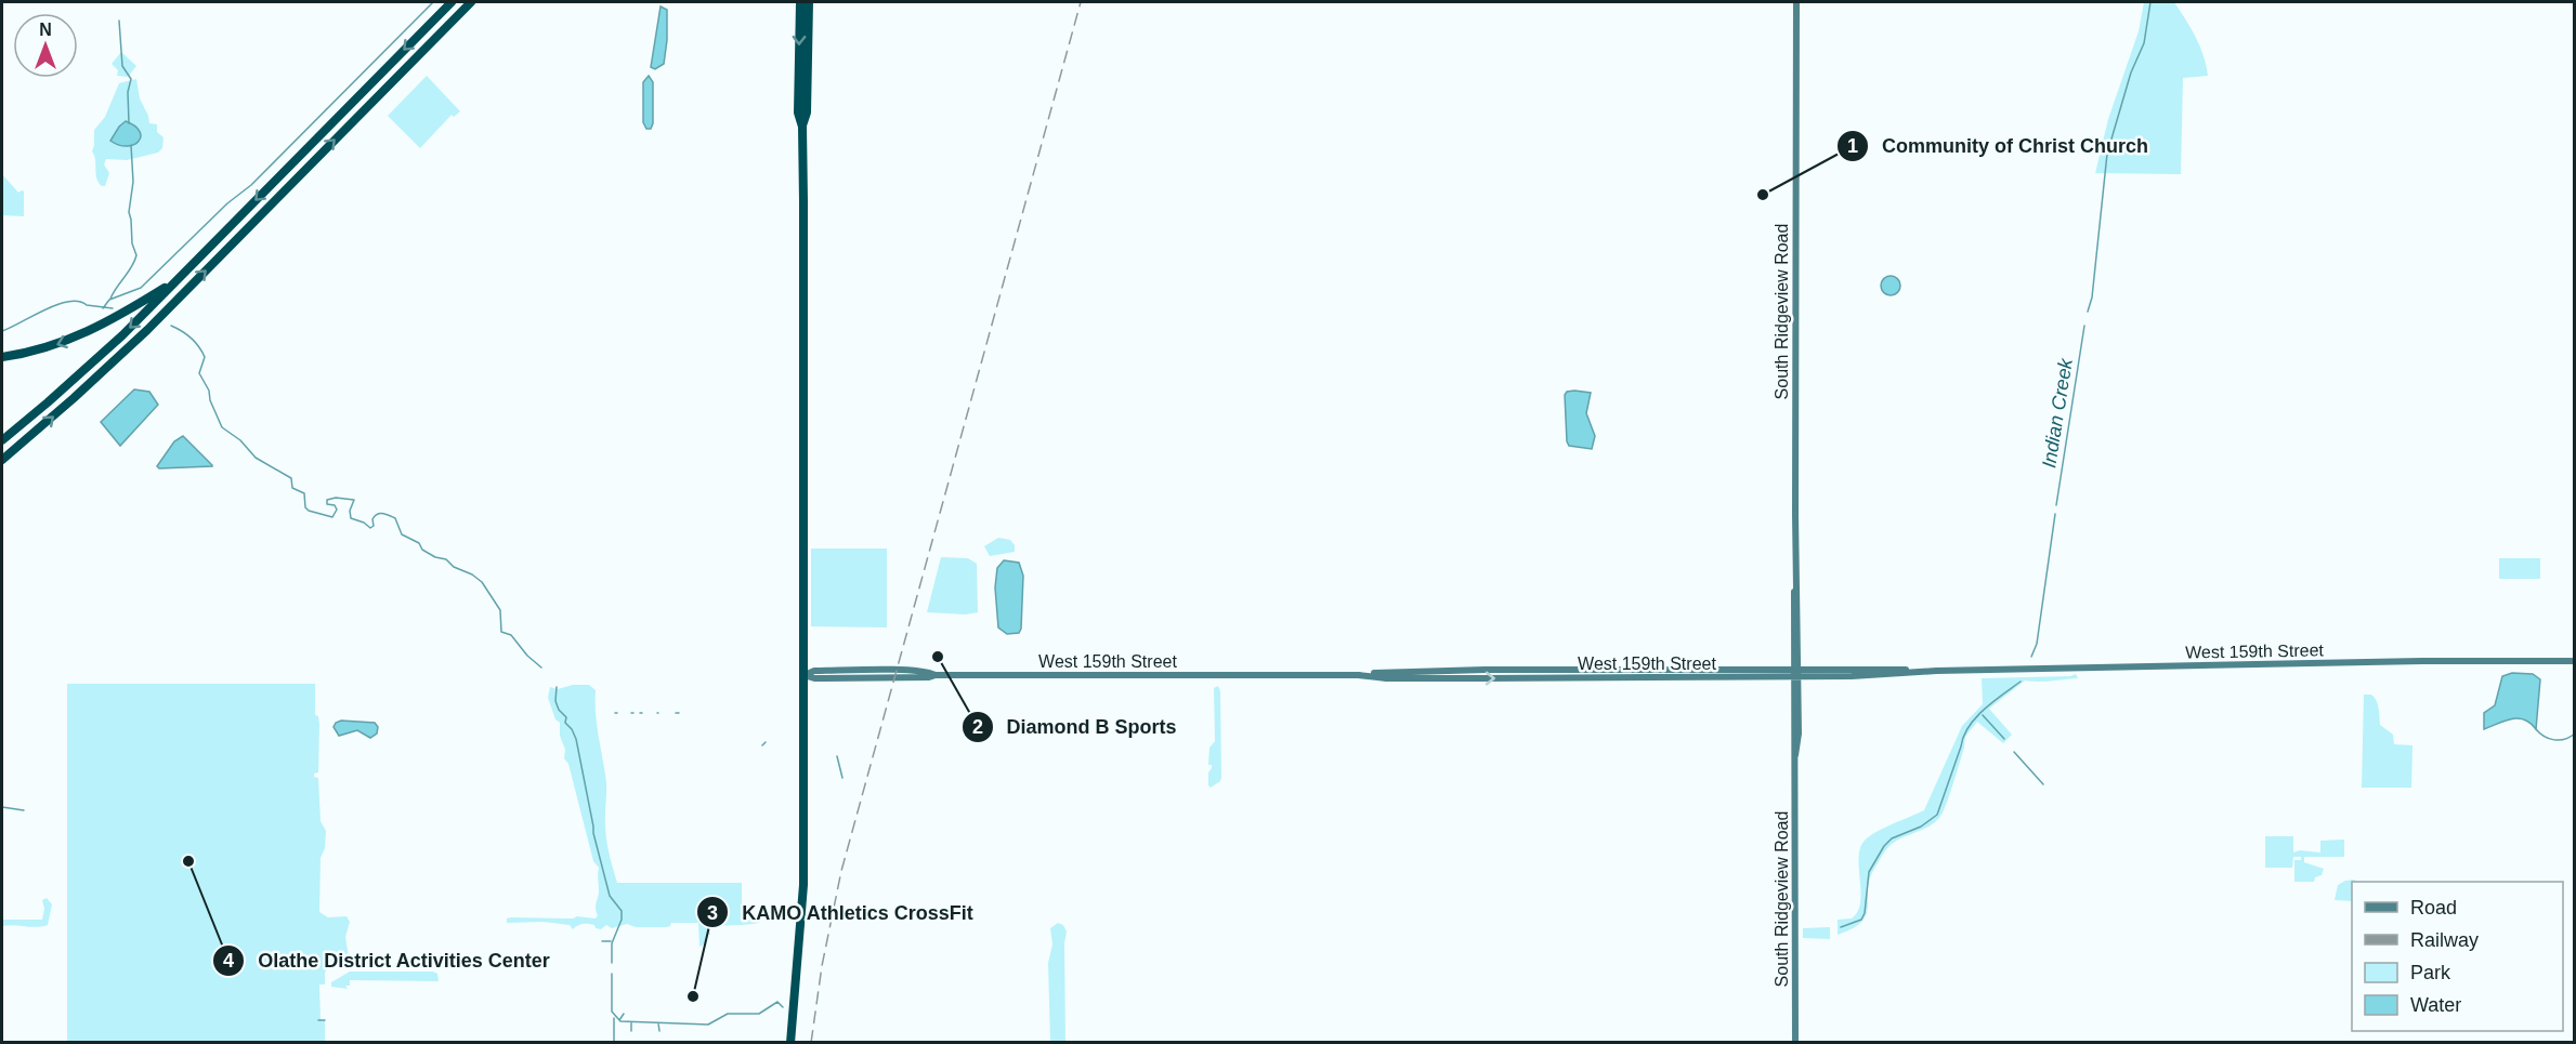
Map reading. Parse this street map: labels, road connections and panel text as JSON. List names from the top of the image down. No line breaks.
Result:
{"streets":{"main road":["South Ridgeview Road","West 159th Street"]},"crossings":[["South Ridgeview Road","West 159th Street"]],"water":["Indian Creek"],"places":["Community of Christ Church","Diamond B Sports","Olathe District Activities Center","KAMO Athletics CrossFit"],"legend":["Road","Railway","Park","Water"],"north":"top"}
